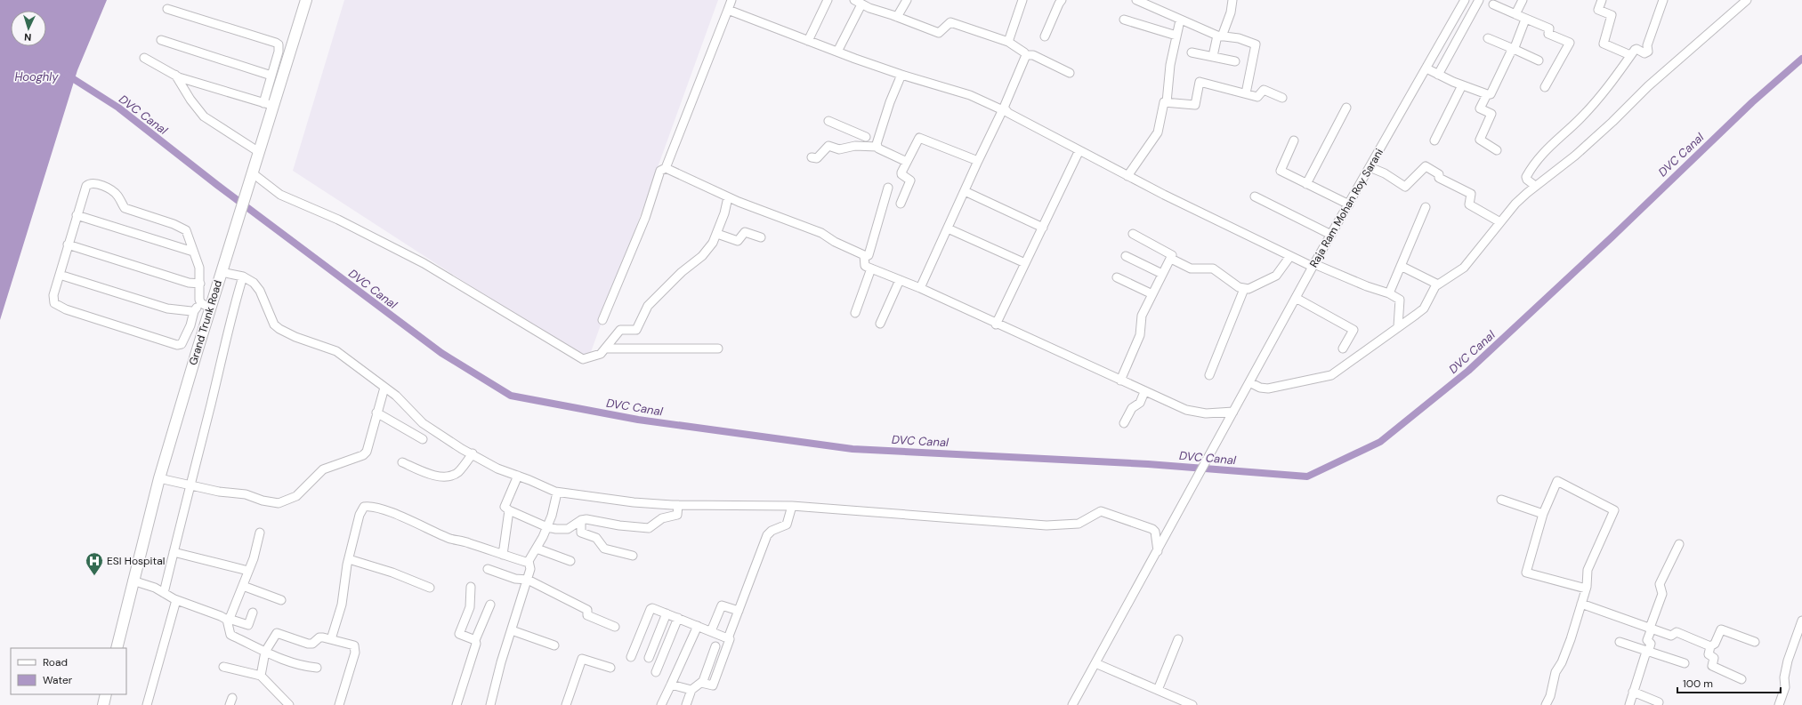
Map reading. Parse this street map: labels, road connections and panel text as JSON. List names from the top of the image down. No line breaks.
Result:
{"streets":{"main road":["Grand Trunk Road"],"street":["Raja Ram Mohan Roy Sarani"]},"water":["Hooghly","DVC Canal"],"places":{"hospital":["ESI Hospital"]},"legend":["Road","Water"],"scale_bar":"100 m","north":"bottom"}
